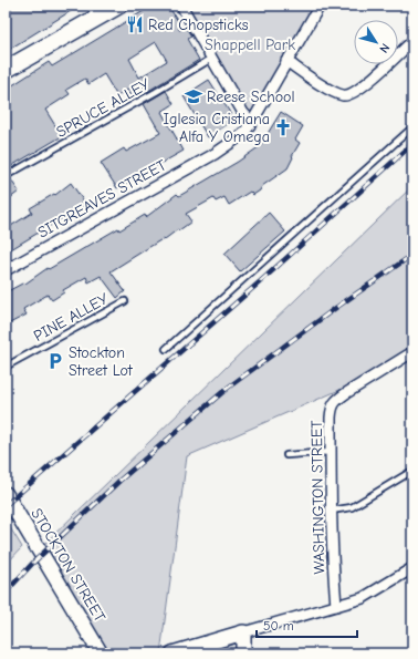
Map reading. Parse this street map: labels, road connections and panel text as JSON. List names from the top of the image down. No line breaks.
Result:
{"streets":{"street":["SITGREAVES STREET","WASHINGTON STREET","STOCKTON STREET"],"lane":["SPRUCE ALLEY","PINE ALLEY"]},"parks":["Shappell Park"],"places":{"restaurant":["Red Chopsticks"],"school or university":["Reese School"],"church":["Iglesia Cristiana Alfa Y Omega"],"parking":["Stockton Street Lot"]},"scale_bar":"50 m","north":"bottom right"}
